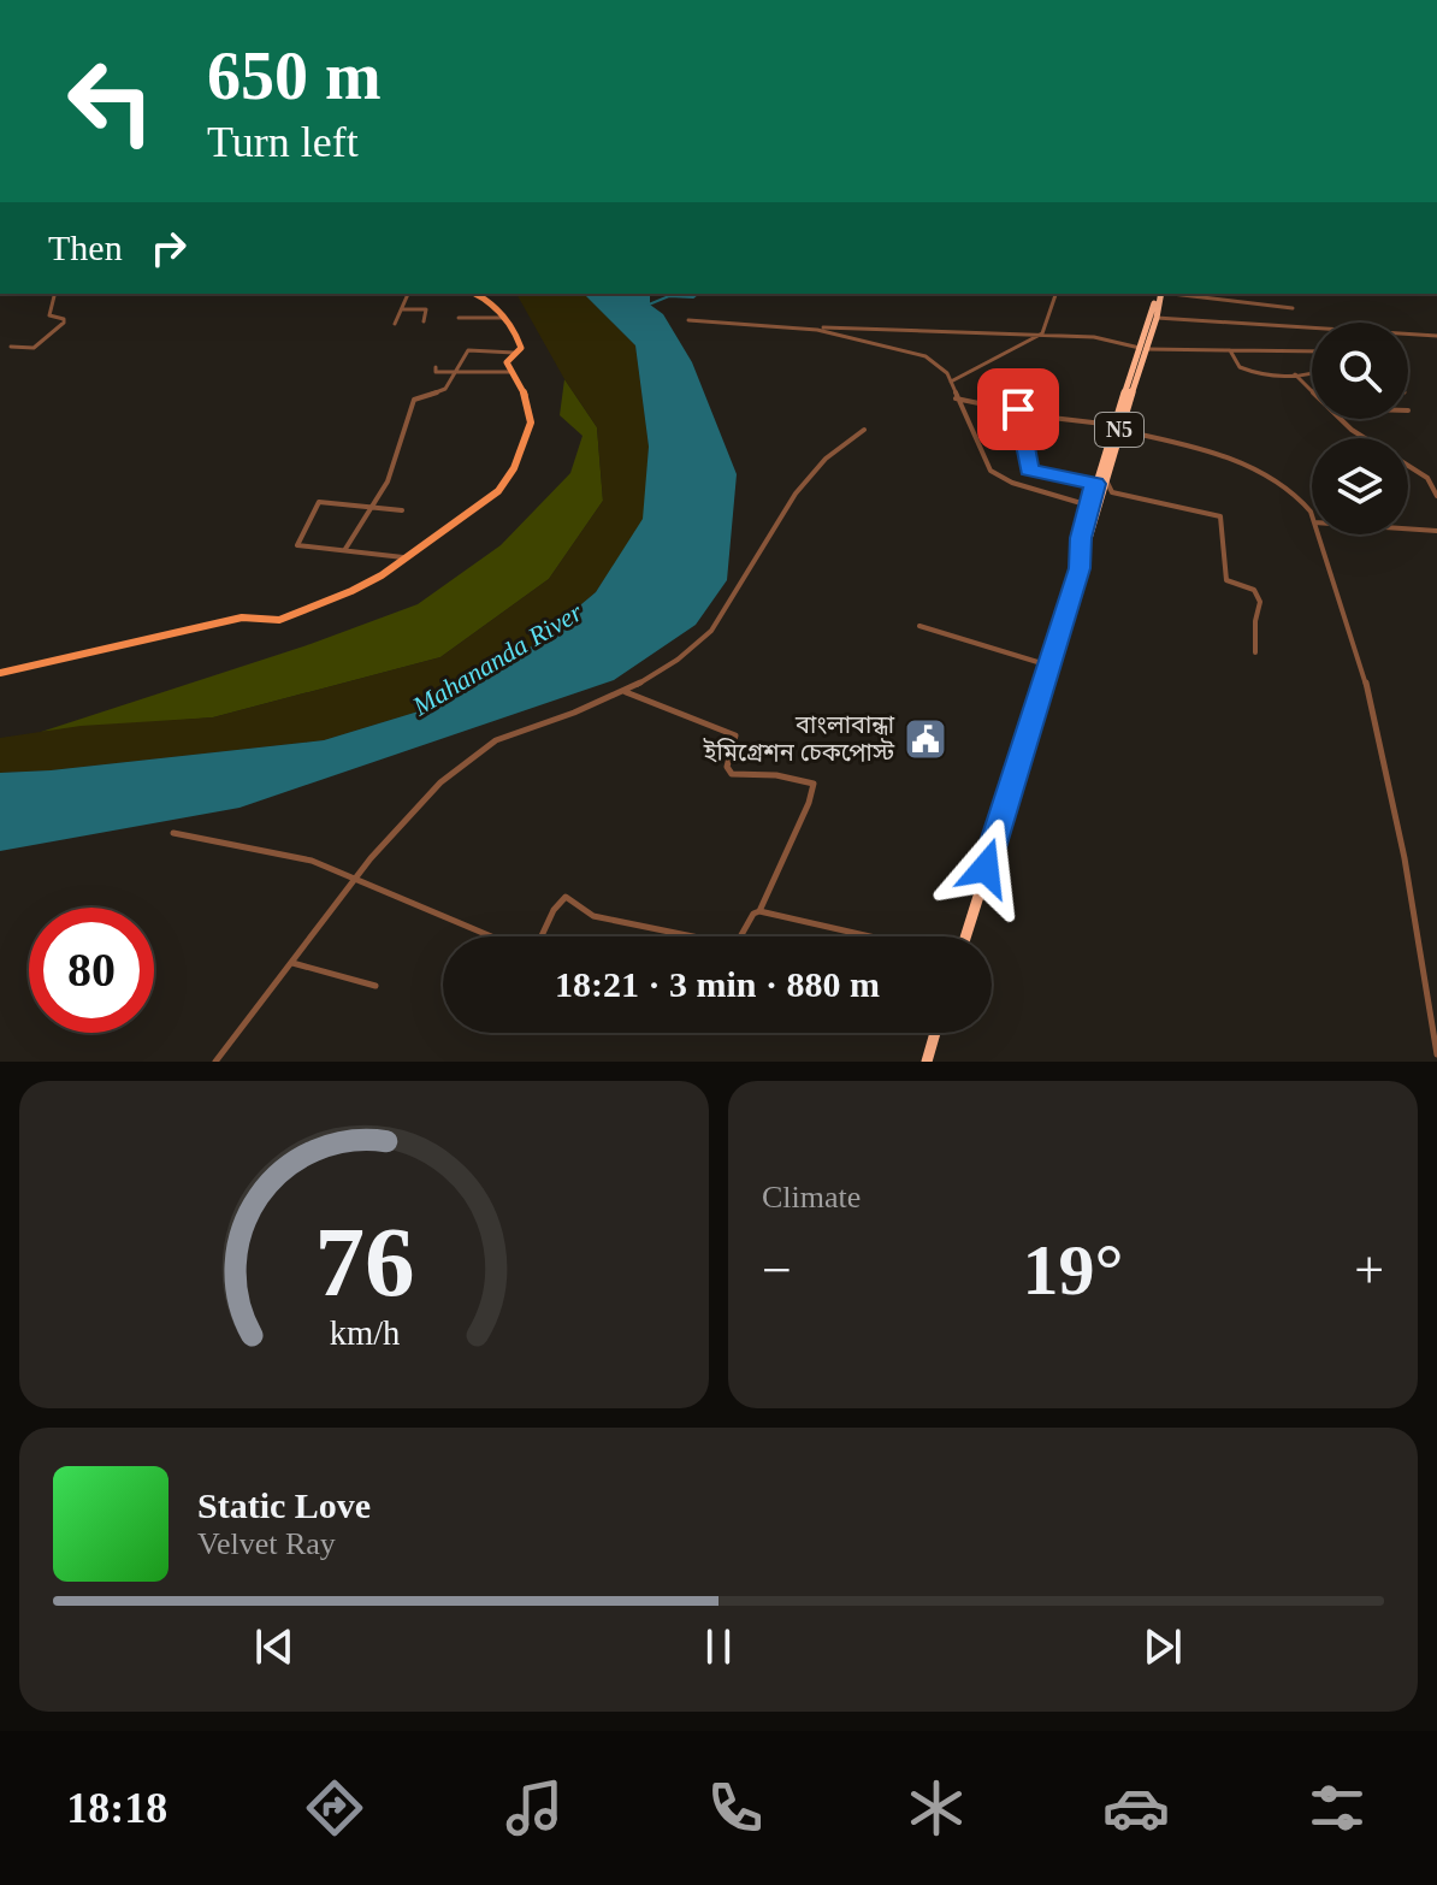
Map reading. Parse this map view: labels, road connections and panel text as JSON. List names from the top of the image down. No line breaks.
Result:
{"streets":{"highway":["N5"]},"water":["Mahananda River"],"places":{"public building":["বাংলাবান্ধা ইমিগ্রেশন চেকপোস্ট"]},"page":{"turn":["650 m","Turn left"],"then":"Then","limit":"80","trip":"18:21 · 3 min · 880 m","tile":"Climate","heat":["−","19°","+"],"song":["Static Love","Velvet Ray"],"tabs":"18:18","gauge":["76","km/h"]}}
